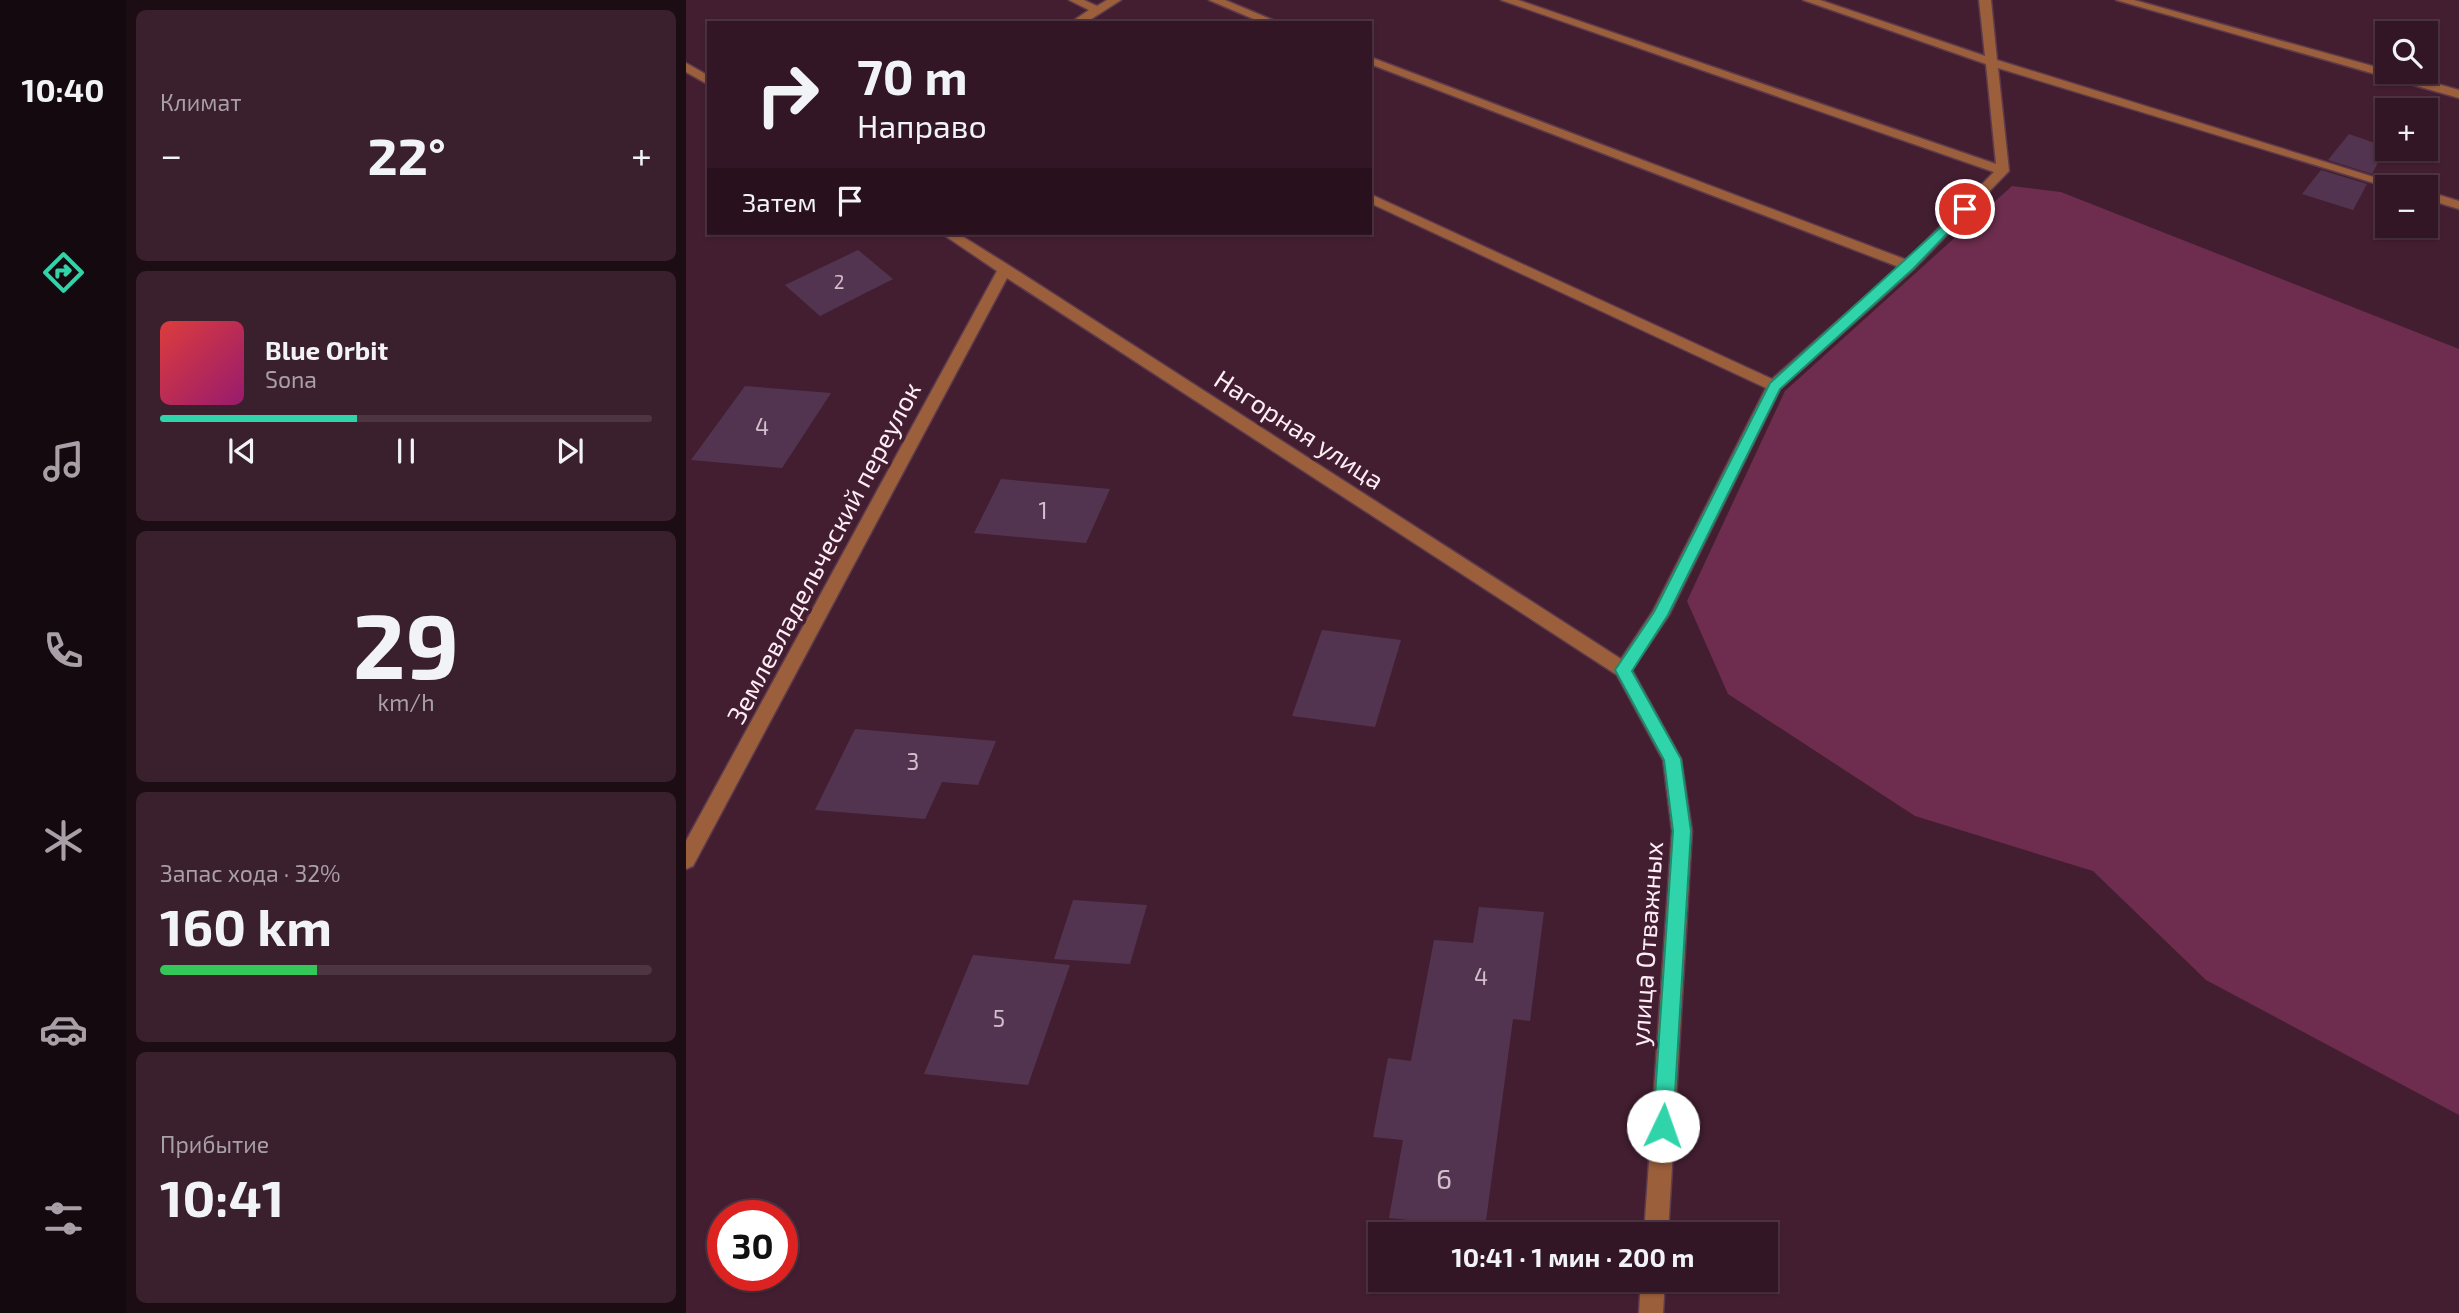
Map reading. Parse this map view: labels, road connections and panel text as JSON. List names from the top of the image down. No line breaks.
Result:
{"streets":{"street":["Нагорная улица","Землевладельческий переулок","улица Отважных"]},"crossings":[["Нагорная улица","Землевладельческий переулок"],["Нагорная улица","улица Отважных"]],"house_numbers":["2","4","1","3","4","5","6"],"page":{"tabs":"10:40","tile":["Климат",["29","km/h"],["Запас хода · 32%","160 km"],["Прибытие","10:41"]],"map_buttons":["+","−"],"turn":["70 m","Направо"],"heat":["−","22°","+"],"then":"Затем","song":["Blue Orbit","Sona"],"limit":"30","trip":"10:41 · 1 мин · 200 m"}}
